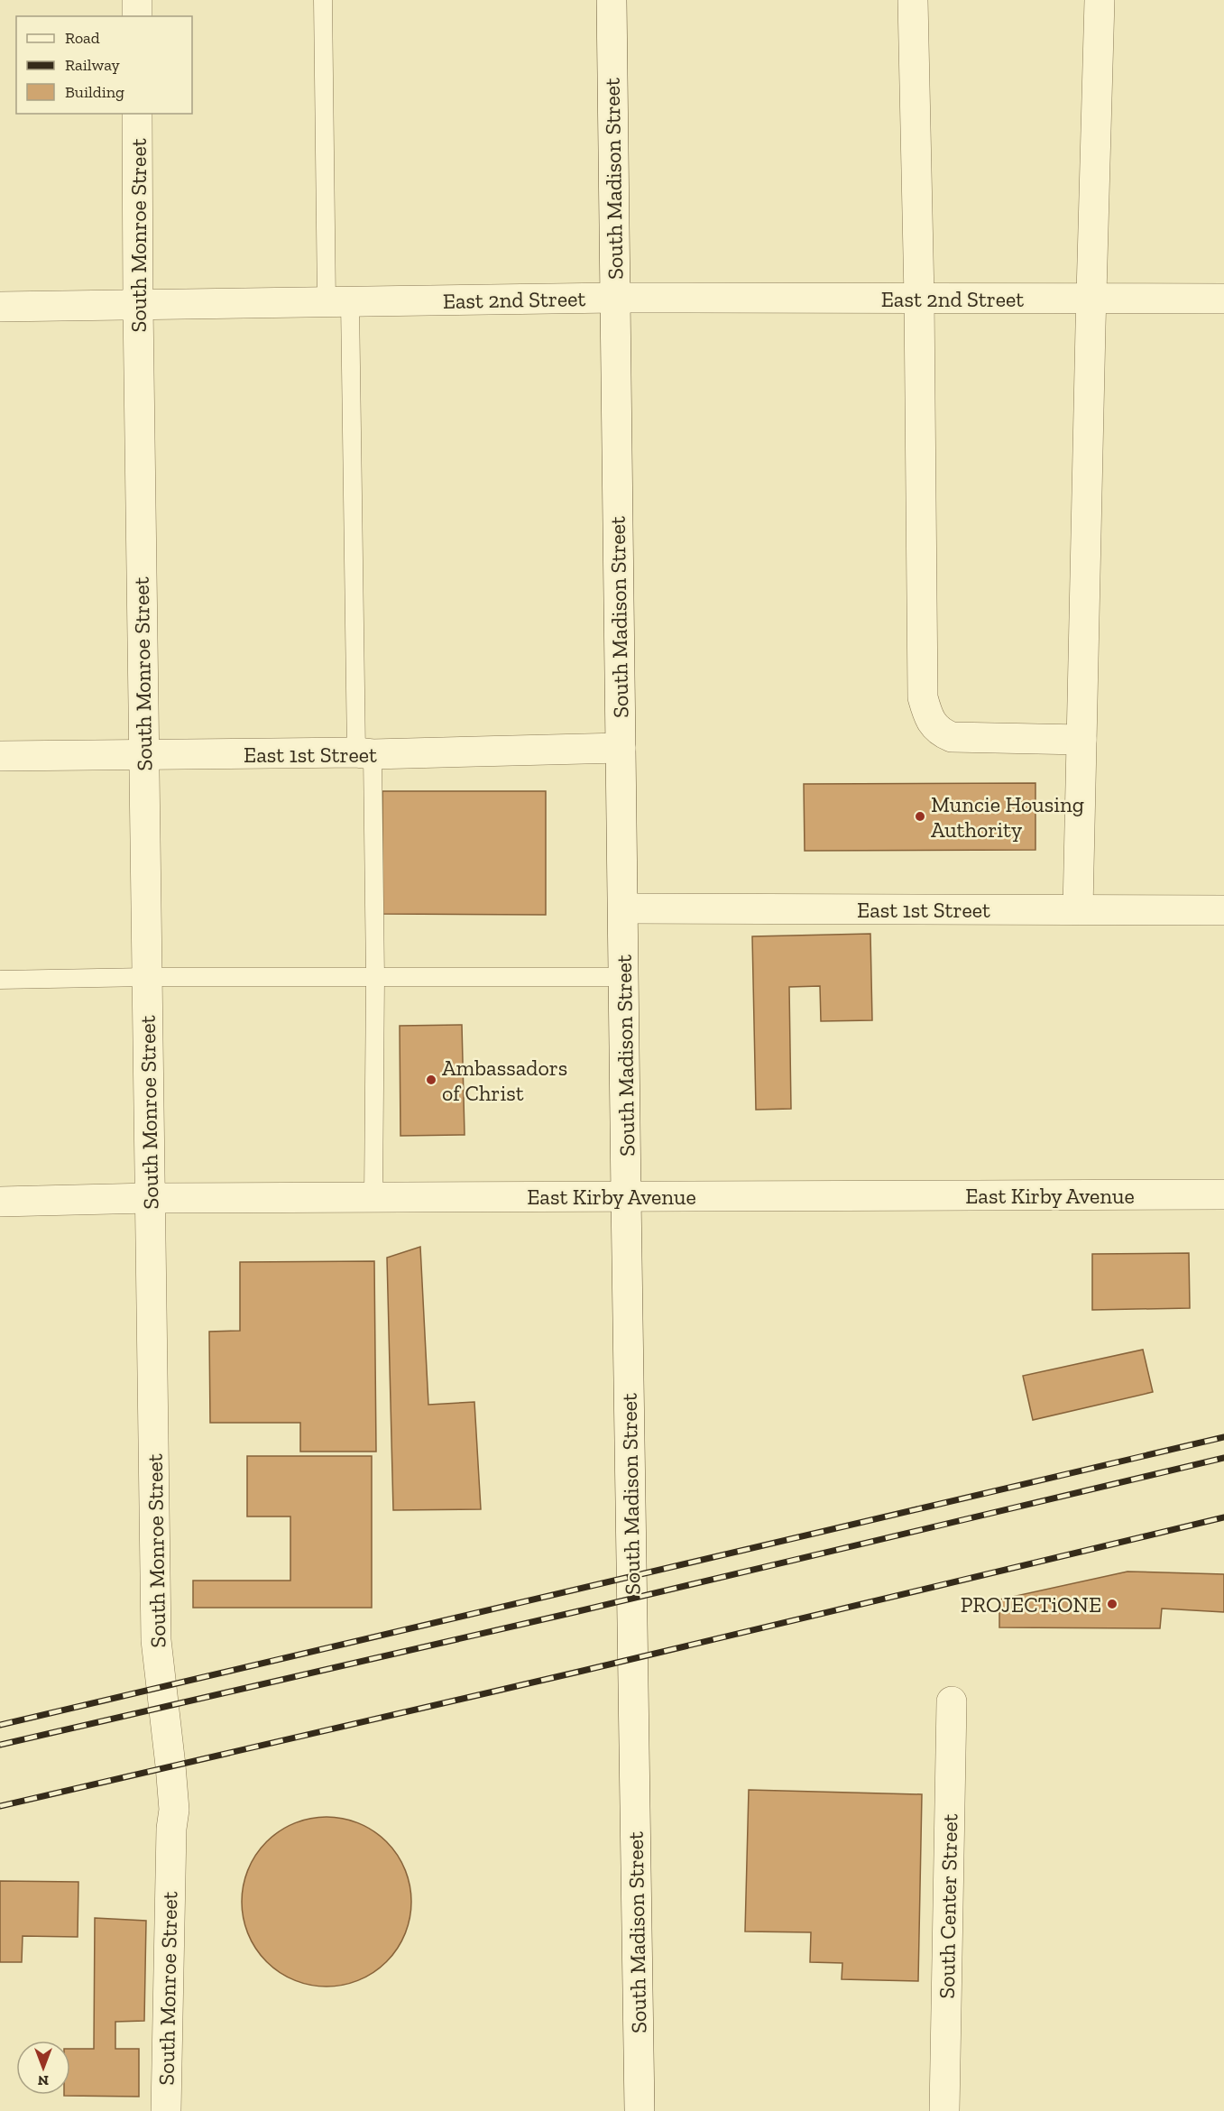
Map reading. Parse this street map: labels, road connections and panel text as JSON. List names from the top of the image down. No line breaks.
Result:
{"streets":{"street":["South Madison Street","South Monroe Street","East 2nd Street","East 1st Street","East Kirby Avenue","South Center Street"]},"crossings":[["South Madison Street","East 2nd Street"],["South Madison Street","East 1st Street"],["South Madison Street","East Kirby Avenue"],["South Monroe Street","East 2nd Street"],["South Monroe Street","East 1st Street"],["South Monroe Street","East Kirby Avenue"]],"places":["Muncie Housing Authority","Ambassadors of Christ","PROJECTiONE"],"legend":["Road","Railway","Building"],"north":"bottom"}
